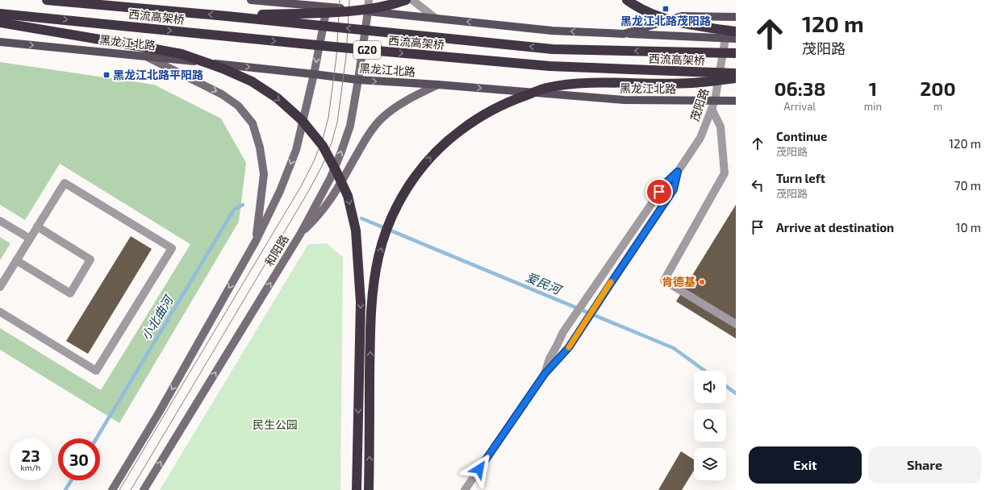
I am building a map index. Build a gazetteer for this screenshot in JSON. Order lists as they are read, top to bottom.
{
  "streets": {
    "highway": ["西流高架桥", "G20"],
    "main road": ["黑龙江北路", "和阳路"],
    "street": ["茂阳路"]
  },
  "crossings": [
    ["黑龙江北路", "茂阳路"],
    ["黑龙江北路", "和阳路"]
  ],
  "water": ["爱民河", "小北曲河"],
  "parks": ["民生公园"],
  "places": {
    "transit": ["黑龙江北路茂阳路", "黑龙江北路平阳路"],
    "other": ["肯德基"]
  },
  "page": {
    "turn": ["120 m", "茂阳路"],
    "eta": [
      "06:38",
      "Arrival",
      "1",
      "min",
      "200",
      "m"
    ],
    "list": [
      {
        "name": "Continue",
        "note": "茂阳路",
        "value": "120 m"
      },
      {
        "name": "Turn left",
        "note": "茂阳路",
        "value": "70 m"
      },
      {
        "name": "Arrive at destination",
        "value": "10 m"
      }
    ],
    "speed": "23 km/h",
    "limit": "30",
    "buttons": ["Exit", "Share"]
  }
}
